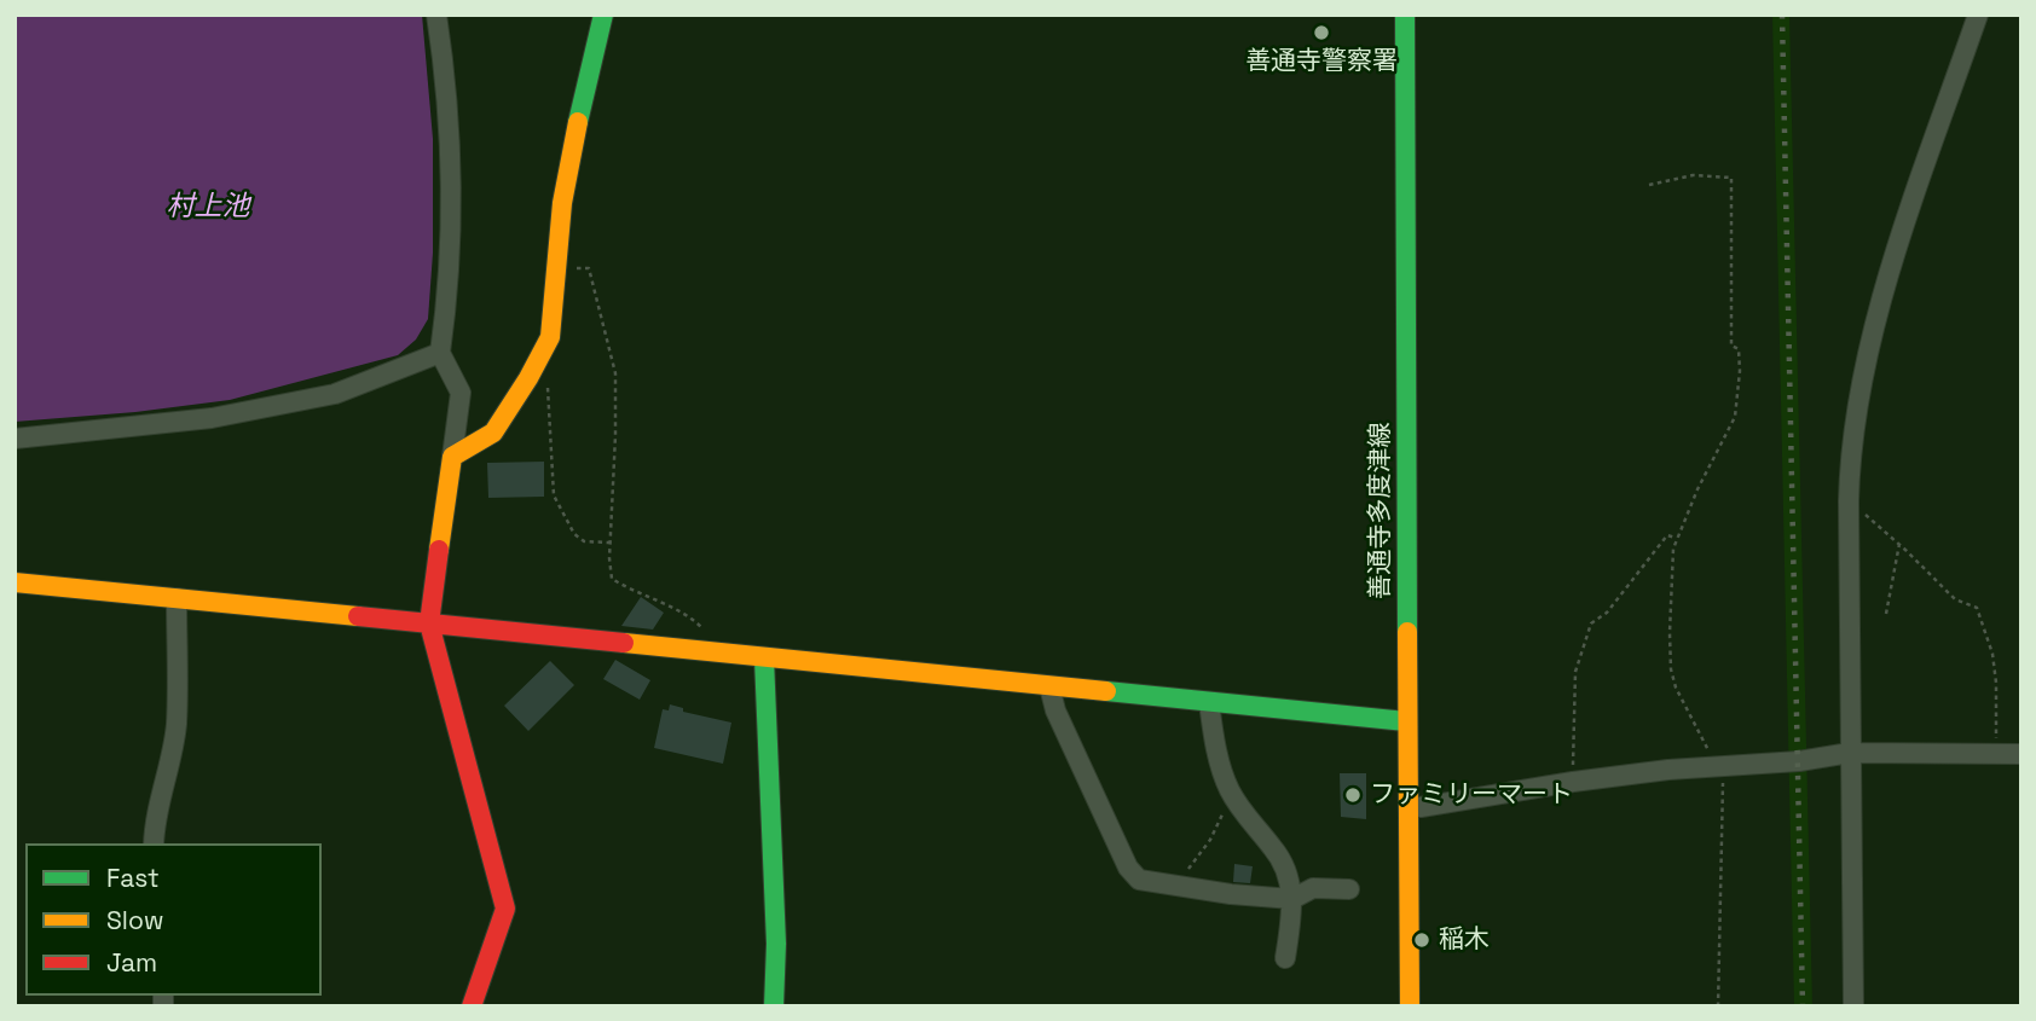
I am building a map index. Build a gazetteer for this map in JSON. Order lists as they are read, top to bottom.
{
  "streets": {
    "street": ["善通寺多度津線"]
  },
  "water": ["村上池"],
  "places": ["善通寺警察署", "ファミリーマート", "稲木"],
  "legend": ["Fast", "Slow", "Jam"]
}
